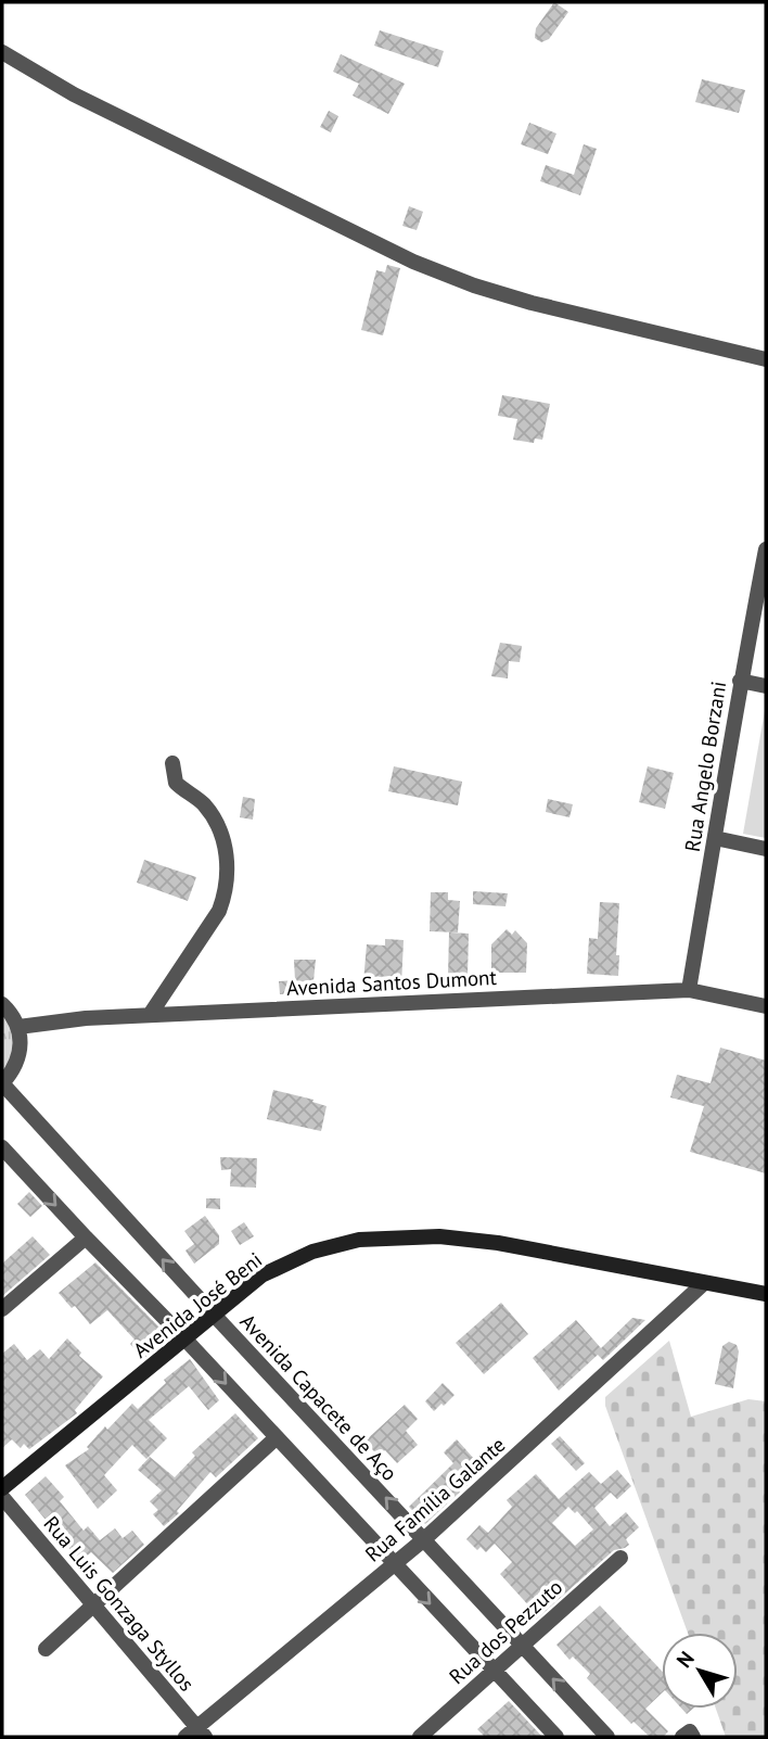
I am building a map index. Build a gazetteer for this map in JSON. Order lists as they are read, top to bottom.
{
  "streets": {
    "main road": ["Avenida José Beni"],
    "street": [
      "Rua Angelo Borzani",
      "Avenida Santos Dumont",
      "Avenida Capacete de Aço",
      "Rua Família Galante",
      "Rua Luis Gonzaga Styllos",
      "Rua dos Pezzuto"
    ]
  },
  "crossings": [
    ["Rua Angelo Borzani", "Avenida Santos Dumont"],
    ["Avenida José Beni", "Avenida Capacete de Aço"],
    ["Avenida José Beni", "Rua Família Galante"],
    ["Avenida Capacete de Aço", "Rua Família Galante"],
    ["Avenida Capacete de Aço", "Rua dos Pezzuto"],
    ["Rua Família Galante", "Rua Luis Gonzaga Styllos"]
  ],
  "north": "top left"
}
